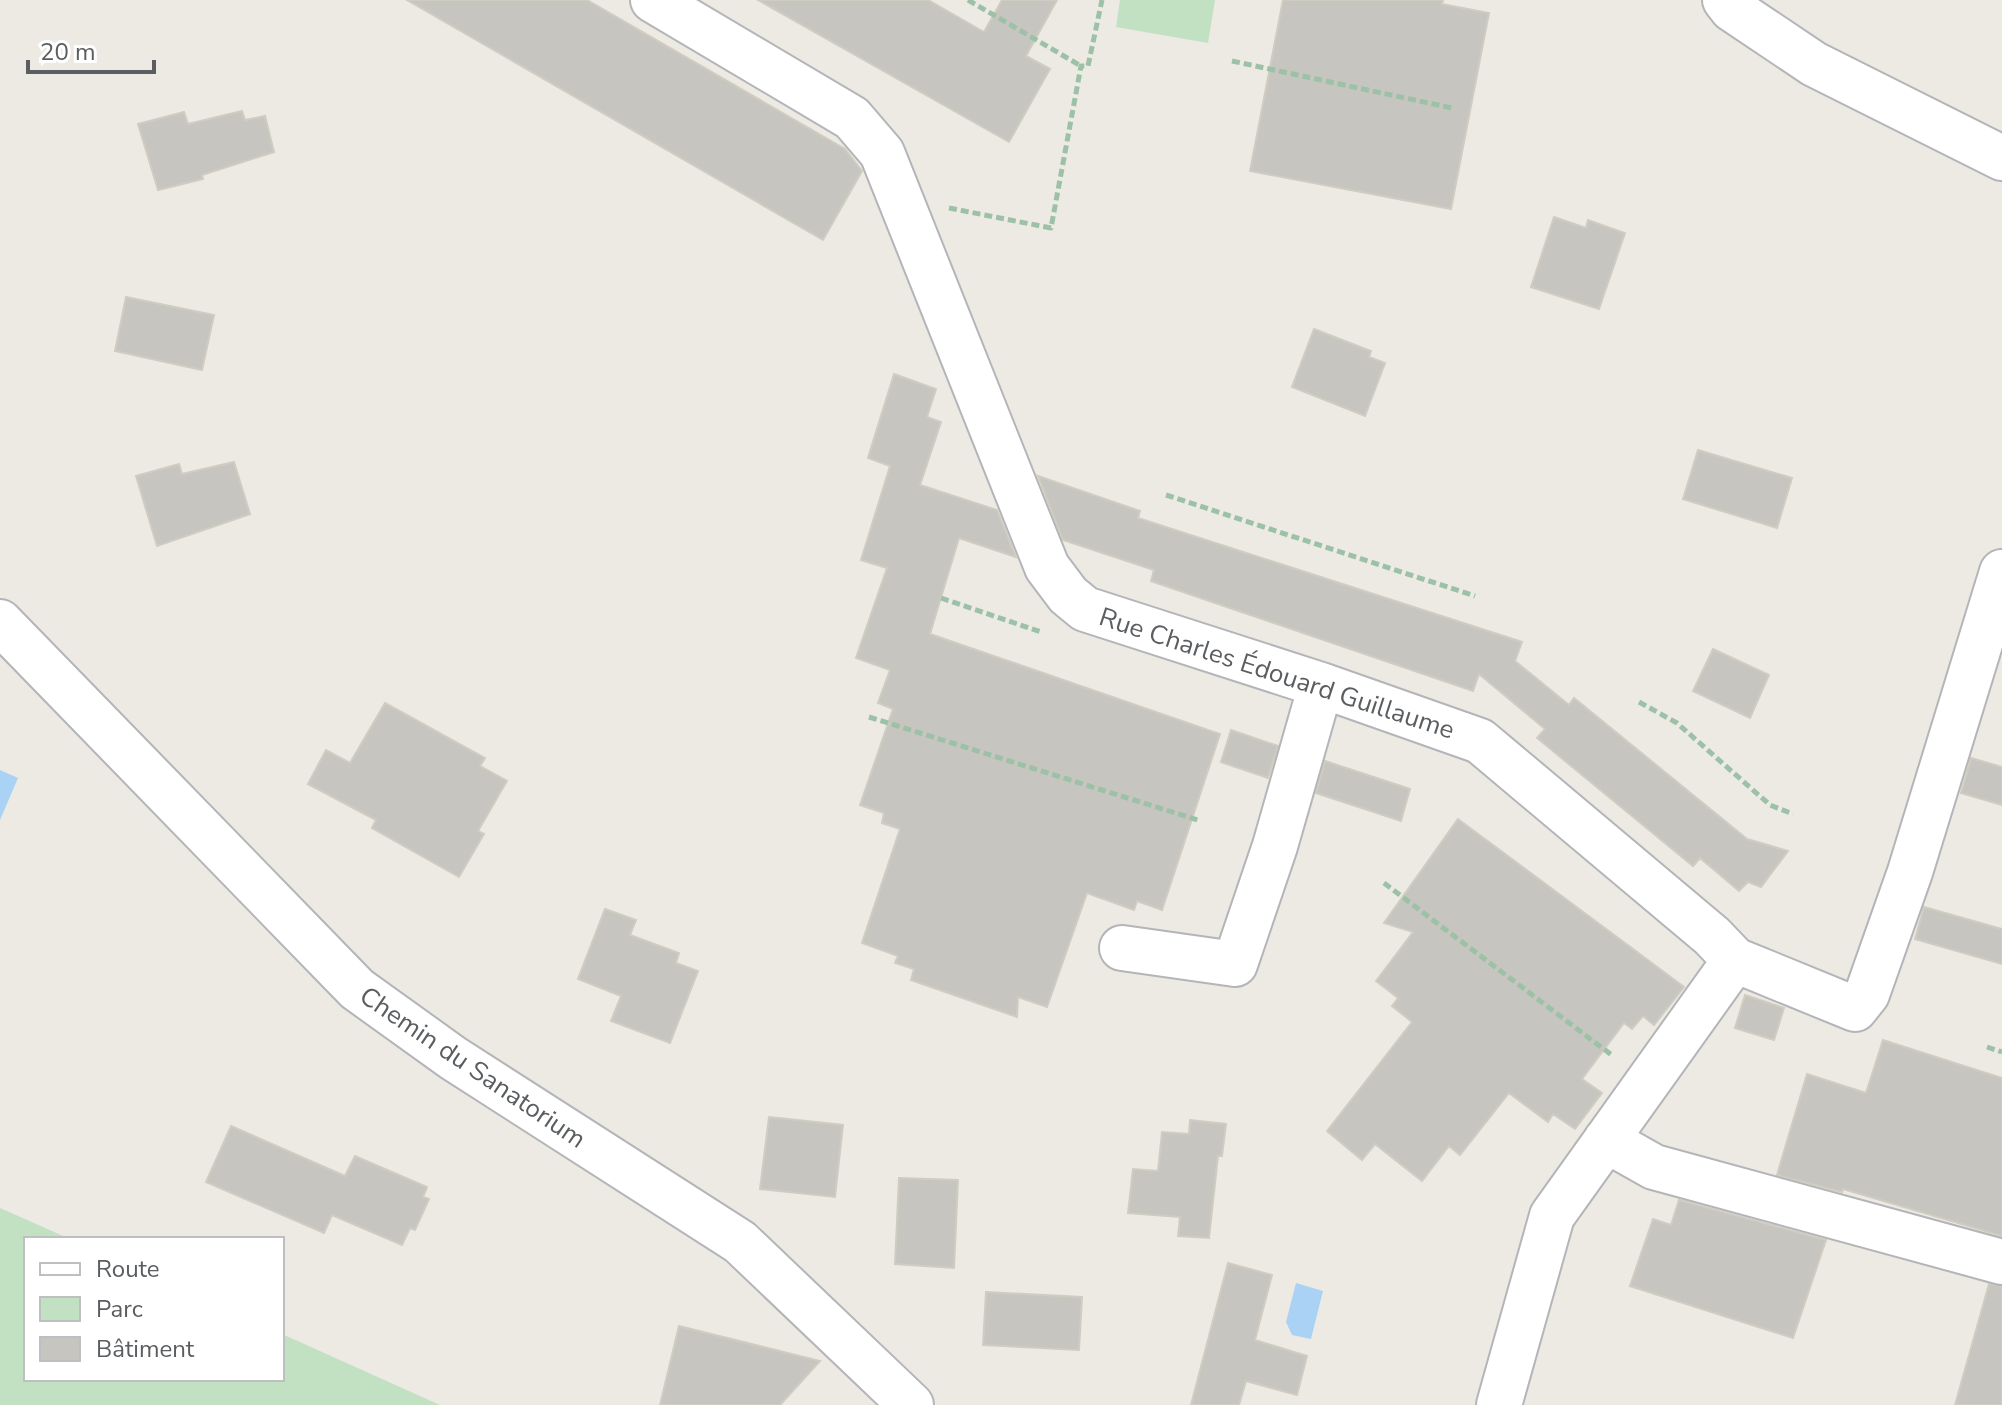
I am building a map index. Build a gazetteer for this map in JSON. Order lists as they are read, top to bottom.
{
  "streets": {
    "street": ["Rue Charles Édouard Guillaume", "Chemin du Sanatorium"]
  },
  "legend": ["Route", "Parc", "Bâtiment"],
  "scale_bar": "20 m"
}
